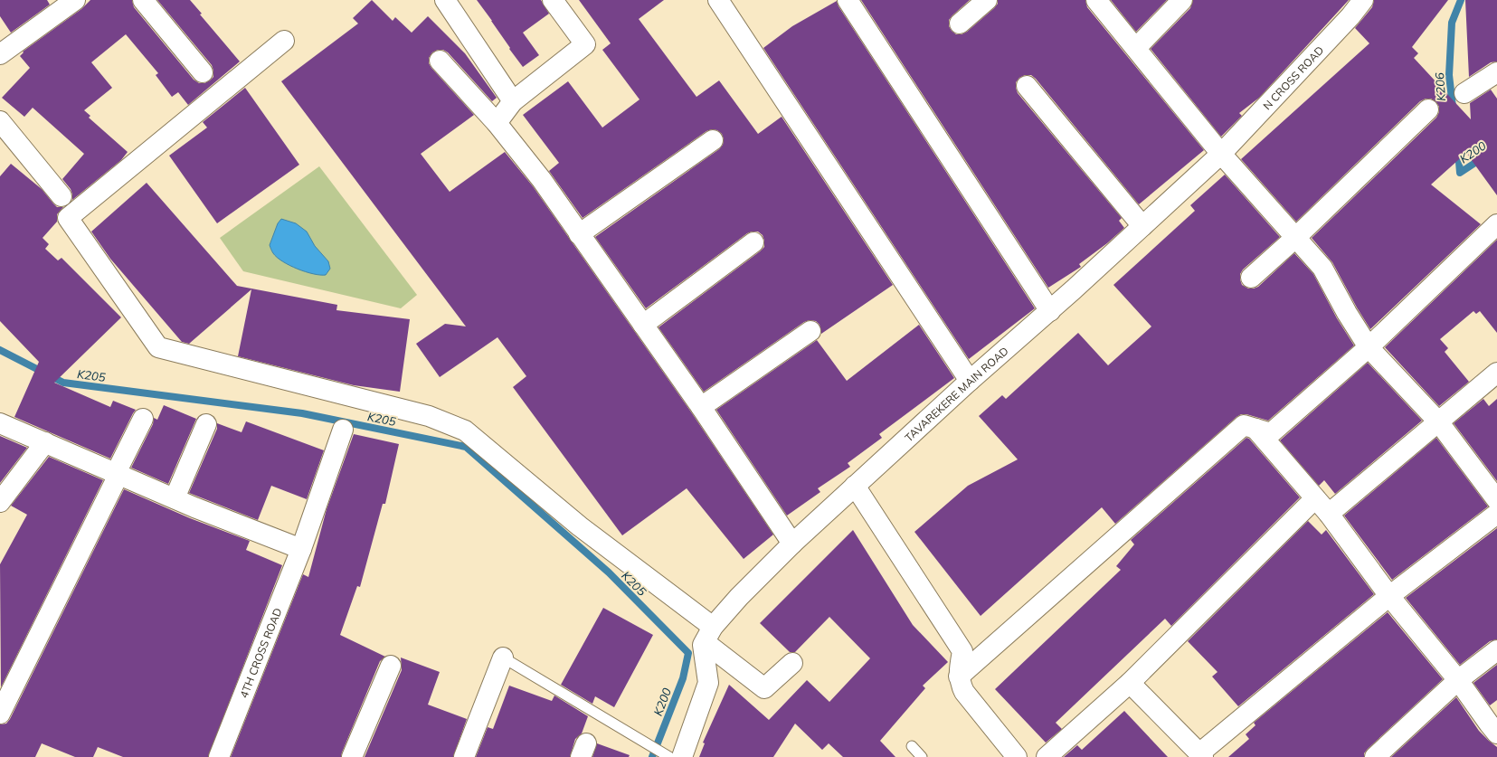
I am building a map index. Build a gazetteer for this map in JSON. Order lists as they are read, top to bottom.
{
  "streets": {
    "street": ["N CROSS ROAD", "TAVAREKERE MAIN ROAD", "4TH CROSS ROAD"]
  },
  "crossings": [
    ["N CROSS ROAD", "TAVAREKERE MAIN ROAD"]
  ],
  "water": ["K206", "K200", "K205"]
}
